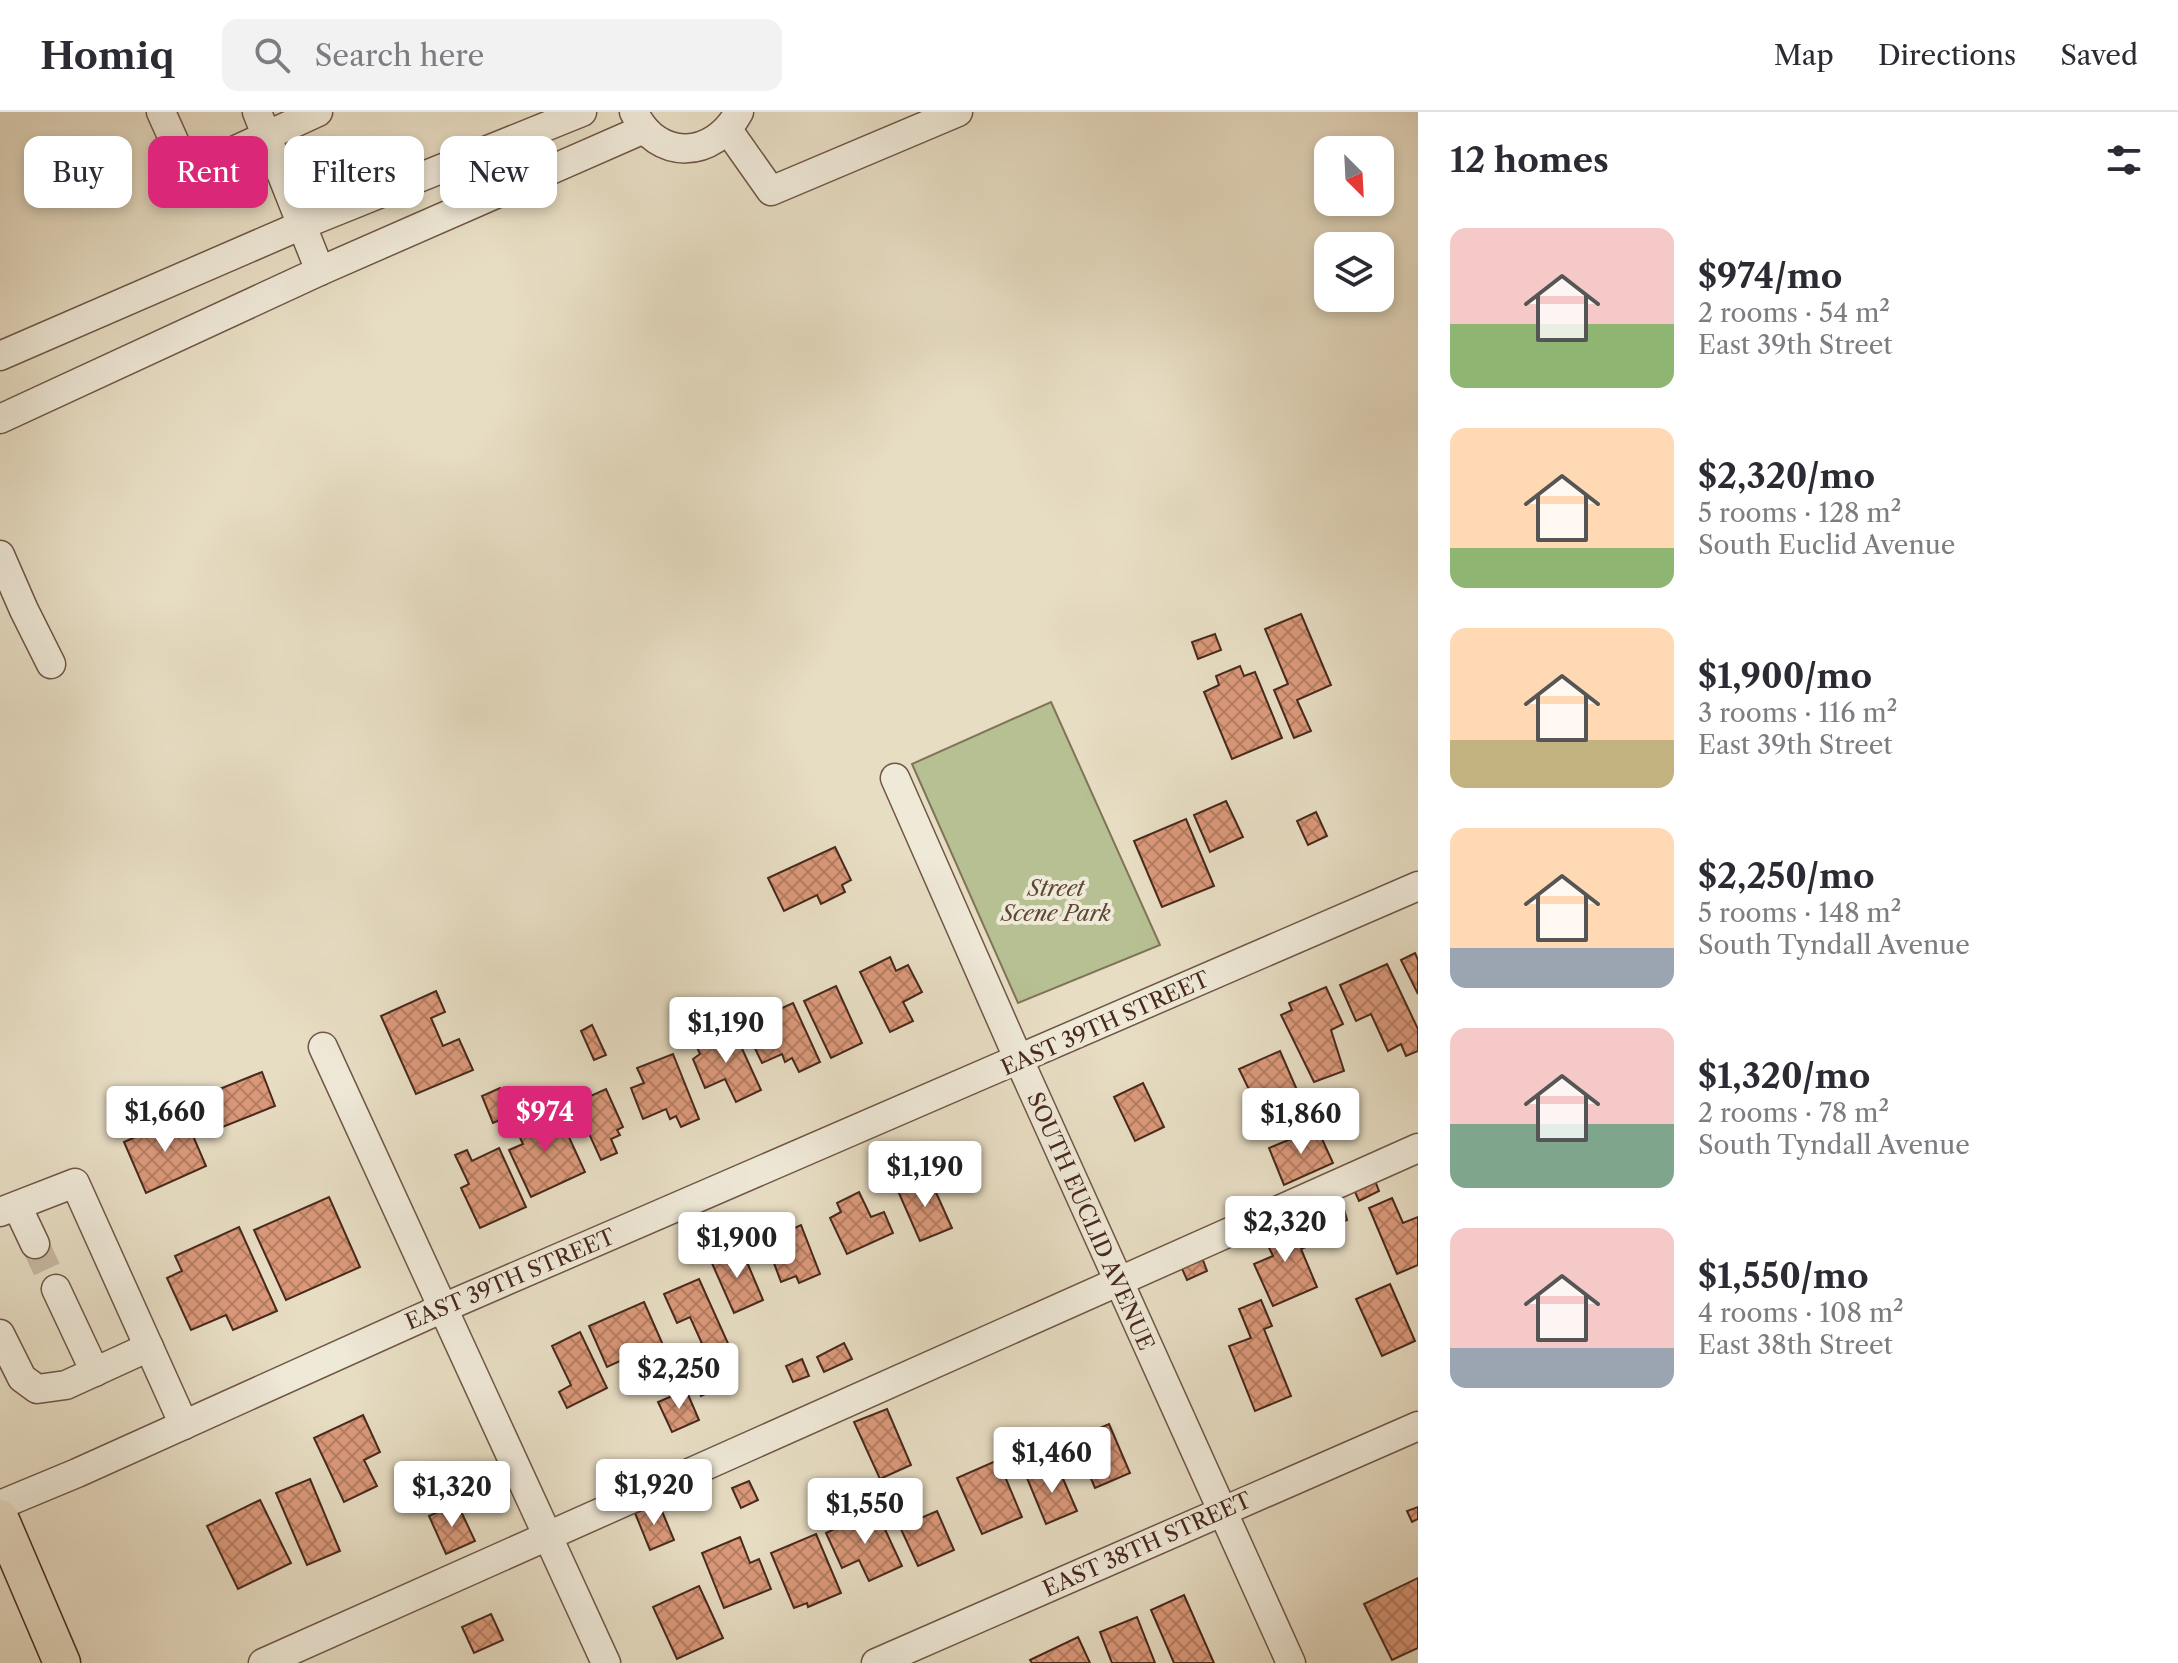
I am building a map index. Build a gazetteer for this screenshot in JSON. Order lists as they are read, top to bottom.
{
  "streets": {
    "street": ["EAST 39TH STREET", "SOUTH EUCLID AVENUE", "EAST 38TH STREET"]
  },
  "crossings": [
    ["EAST 39TH STREET", "SOUTH EUCLID AVENUE"],
    ["SOUTH EUCLID AVENUE", "EAST 38TH STREET"]
  ],
  "parks": ["Street Scene Park"],
  "north": "bottom right",
  "page": {
    "header": "Homiq",
    "search": "Search here",
    "nav": ["Map", "Directions", "Saved"],
    "heading": "12 homes",
    "chip": [
      "Buy",
      "Rent",
      "Filters",
      "New"
    ],
    "list": [
      {
        "name": "$974/mo",
        "note": "2 rooms · 54 m² · East 39th Street"
      },
      {
        "name": "$2,320/mo",
        "note": "5 rooms · 128 m² · South Euclid Avenue"
      },
      {
        "name": "$1,900/mo",
        "note": "3 rooms · 116 m² · East 39th Street"
      },
      {
        "name": "$2,250/mo",
        "note": "5 rooms · 148 m² · South Tyndall Avenue"
      },
      {
        "name": "$1,320/mo",
        "note": "2 rooms · 78 m² · South Tyndall Avenue"
      },
      {
        "name": "$1,550/mo",
        "note": "4 rooms · 108 m² · East 38th Street"
      }
    ],
    "price": [
      "$1,190",
      "$1,660",
      "$974",
      "$1,860",
      "$1,190",
      "$2,320",
      "$1,900",
      "$2,250",
      "$1,460",
      "$1,920",
      "$1,320",
      "$1,550"
    ]
  }
}
